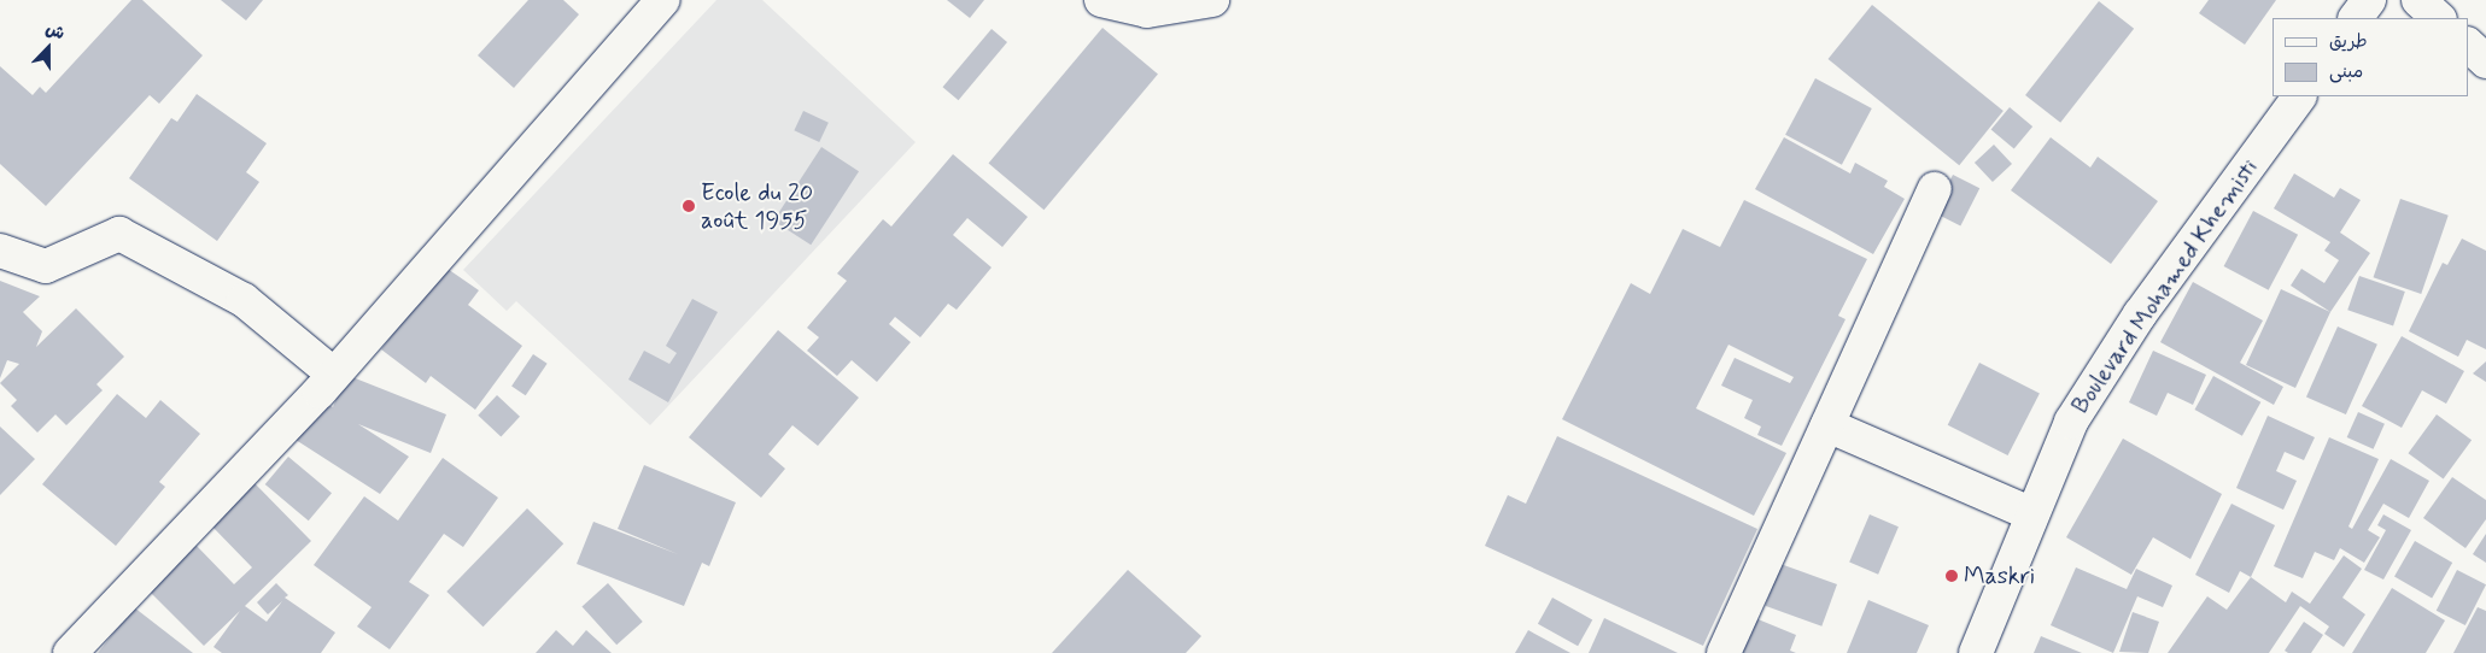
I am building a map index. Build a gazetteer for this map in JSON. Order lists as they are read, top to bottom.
{
  "streets": {
    "street": ["Boulevard Mohamed Khemisti"]
  },
  "places": ["Ecole du 20 août 1955", "Maskri"],
  "legend": ["طريق", "مبنى"],
  "north": "top"
}
